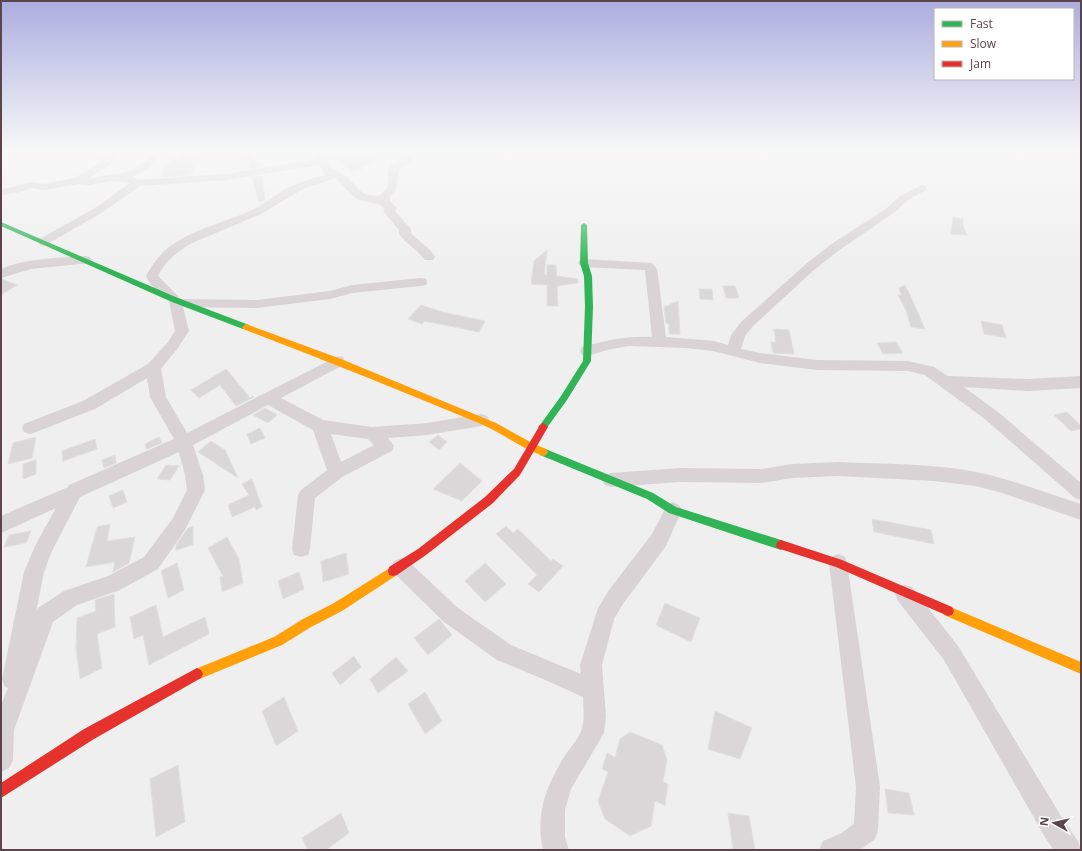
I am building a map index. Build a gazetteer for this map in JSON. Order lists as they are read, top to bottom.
{
  "legend": ["Fast", "Slow", "Jam"],
  "north": "left"
}
